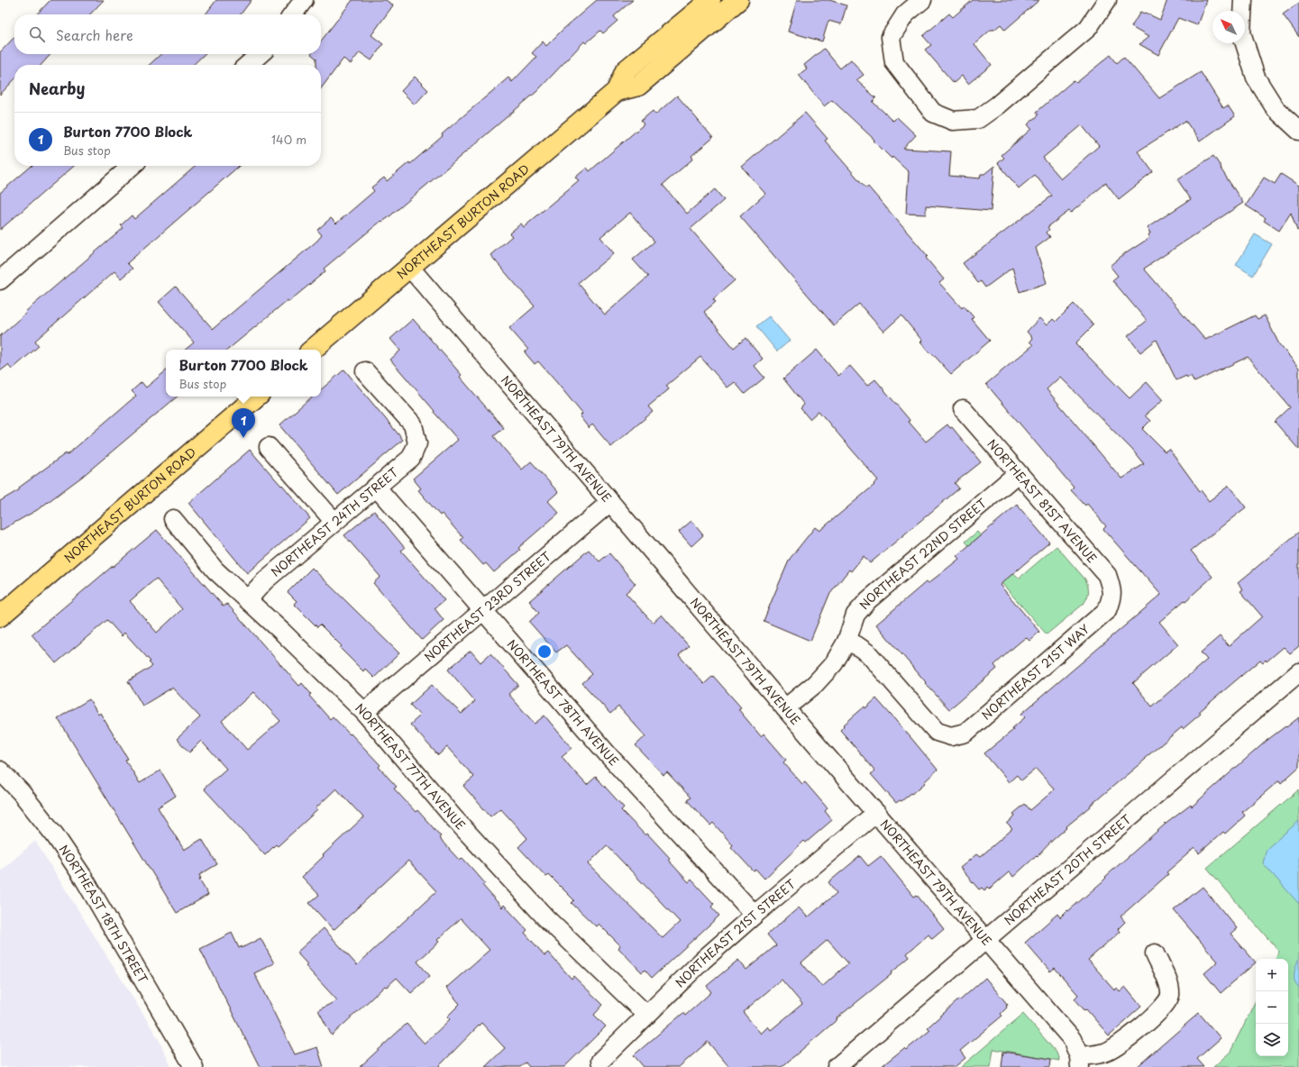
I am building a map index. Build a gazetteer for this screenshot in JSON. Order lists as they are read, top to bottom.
{
  "streets": {
    "main road": ["NORTHEAST BURTON ROAD"],
    "street": [
      "NORTHEAST 79TH AVENUE",
      "NORTHEAST 81ST AVENUE",
      "NORTHEAST 24TH STREET",
      "NORTHEAST 22ND STREET",
      "NORTHEAST 23RD STREET",
      "NORTHEAST 21ST WAY",
      "NORTHEAST 78TH AVENUE",
      "NORTHEAST 77TH AVENUE",
      "NORTHEAST 20TH STREET",
      "NORTHEAST 18TH STREET",
      "NORTHEAST 21ST STREET"
    ]
  },
  "crossings": [
    ["NORTHEAST BURTON ROAD", "NORTHEAST 79TH AVENUE"],
    ["NORTHEAST 79TH AVENUE", "NORTHEAST 22ND STREET"],
    ["NORTHEAST 79TH AVENUE", "NORTHEAST 23RD STREET"],
    ["NORTHEAST 79TH AVENUE", "NORTHEAST 20TH STREET"],
    ["NORTHEAST 79TH AVENUE", "NORTHEAST 21ST STREET"],
    ["NORTHEAST 81ST AVENUE", "NORTHEAST 22ND STREET"],
    ["NORTHEAST 81ST AVENUE", "NORTHEAST 21ST WAY"],
    ["NORTHEAST 24TH STREET", "NORTHEAST 78TH AVENUE"],
    ["NORTHEAST 24TH STREET", "NORTHEAST 77TH AVENUE"],
    ["NORTHEAST 22ND STREET", "NORTHEAST 21ST WAY"],
    ["NORTHEAST 23RD STREET", "NORTHEAST 78TH AVENUE"],
    ["NORTHEAST 23RD STREET", "NORTHEAST 77TH AVENUE"],
    ["NORTHEAST 78TH AVENUE", "NORTHEAST 21ST STREET"],
    ["NORTHEAST 77TH AVENUE", "NORTHEAST 21ST STREET"]
  ],
  "north": "top left",
  "page": {
    "search": "Search here",
    "heading": "Nearby",
    "list": [
      {
        "mark": "1",
        "name": "Burton 7700 Block",
        "note": "Bus stop",
        "value": "140 m"
      }
    ],
    "popup": ["Burton 7700 Block", "Bus stop"],
    "pins": "1",
    "map_buttons": ["+", "−"]
  }
}
